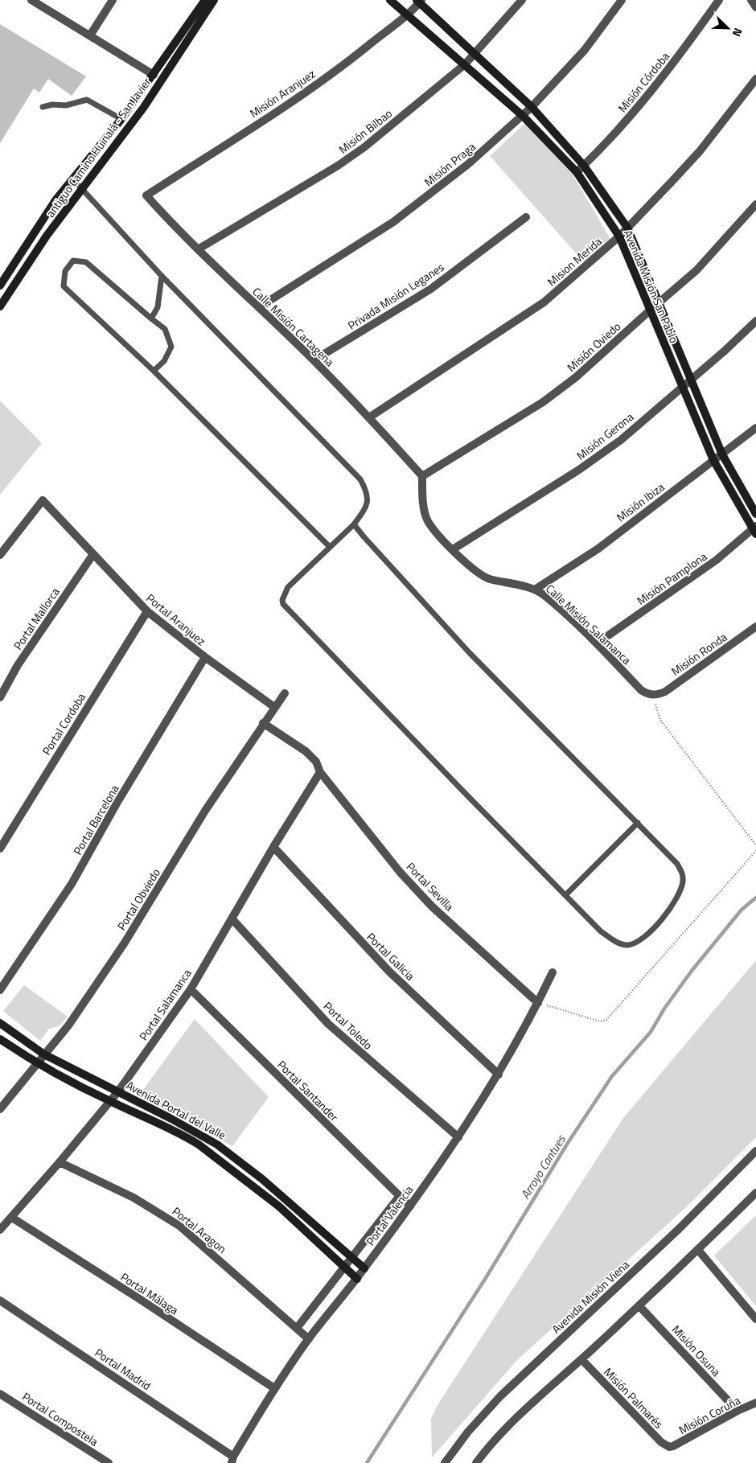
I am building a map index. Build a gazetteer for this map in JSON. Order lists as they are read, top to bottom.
{
  "streets": {
    "street": [
      "Misión Córdoba",
      "Misión Aranjuez",
      "Misión Bilbao",
      "antiguo Camino Huinalá - San Javier",
      "Misión Praga",
      "Mision Merida",
      "Avenida Misión San Pablo",
      "Privada Misión Leganes",
      "Calle Misión Cartagena",
      "Misión Oviedo",
      "Misión Gerona",
      "Misión Ibiza",
      "Misión Pamplona",
      "Portal Mallorca",
      "Portal Aranjuez",
      "Calle Misión Salamanca",
      "Misión Ronda",
      "Portal Cordoba",
      "Portal Barcelona",
      "Portal Sevilla",
      "Portal Obviedo",
      "Portal Galicia",
      "Portal Salamanca",
      "Portal Toledo",
      "Portal Santander",
      "Avenida Portal del Valle",
      "Portal Valencia",
      "Portal Aragon",
      "Portal Málaga",
      "Avenida Misión Viena",
      "Misión Osuna",
      "Portal Madrid",
      "Misión Palmarés",
      "Misión Coruña",
      "Portal Compostela"
    ]
  },
  "crossings": [
    ["Misión Córdoba", "Avenida Misión San Pablo"],
    ["Misión Aranjuez", "Avenida Misión San Pablo"],
    ["Misión Aranjuez", "Calle Misión Cartagena"],
    ["Misión Bilbao", "Avenida Misión San Pablo"],
    ["Misión Bilbao", "Calle Misión Cartagena"],
    ["Misión Praga", "Avenida Misión San Pablo"],
    ["Misión Praga", "Calle Misión Cartagena"],
    ["Mision Merida", "Avenida Misión San Pablo"],
    ["Mision Merida", "Calle Misión Cartagena"],
    ["Avenida Misión San Pablo", "Misión Oviedo"],
    ["Avenida Misión San Pablo", "Misión Gerona"],
    ["Avenida Misión San Pablo", "Misión Ibiza"],
    ["Avenida Misión San Pablo", "Misión Pamplona"],
    ["Privada Misión Leganes", "Calle Misión Cartagena"],
    ["Calle Misión Cartagena", "Misión Oviedo"],
    ["Calle Misión Cartagena", "Calle Misión Salamanca"],
    ["Misión Oviedo", "Calle Misión Salamanca"],
    ["Misión Gerona", "Calle Misión Salamanca"],
    ["Misión Ibiza", "Calle Misión Salamanca"],
    ["Misión Pamplona", "Calle Misión Salamanca"],
    ["Portal Mallorca", "Portal Aranjuez"],
    ["Portal Aranjuez", "Portal Cordoba"],
    ["Portal Aranjuez", "Portal Barcelona"],
    ["Portal Aranjuez", "Portal Obviedo"],
    ["Calle Misión Salamanca", "Misión Ronda"],
    ["Portal Sevilla", "Portal Obviedo"],
    ["Portal Sevilla", "Portal Salamanca"],
    ["Portal Sevilla", "Portal Valencia"],
    ["Portal Obviedo", "Avenida Portal del Valle"],
    ["Portal Galicia", "Portal Salamanca"],
    ["Portal Galicia", "Portal Valencia"],
    ["Portal Salamanca", "Portal Toledo"],
    ["Portal Salamanca", "Portal Santander"],
    ["Portal Salamanca", "Avenida Portal del Valle"],
    ["Portal Salamanca", "Portal Aragon"],
    ["Portal Salamanca", "Portal Málaga"],
    ["Portal Toledo", "Portal Valencia"],
    ["Portal Santander", "Portal Valencia"],
    ["Avenida Portal del Valle", "Portal Valencia"],
    ["Portal Valencia", "Portal Aragon"],
    ["Portal Valencia", "Portal Málaga"],
    ["Portal Valencia", "Portal Madrid"],
    ["Misión Osuna", "Misión Coruña"],
    ["Misión Palmarés", "Misión Coruña"]
  ],
  "water": ["Arroyo Cantues"],
  "north": "bottom right"
}
